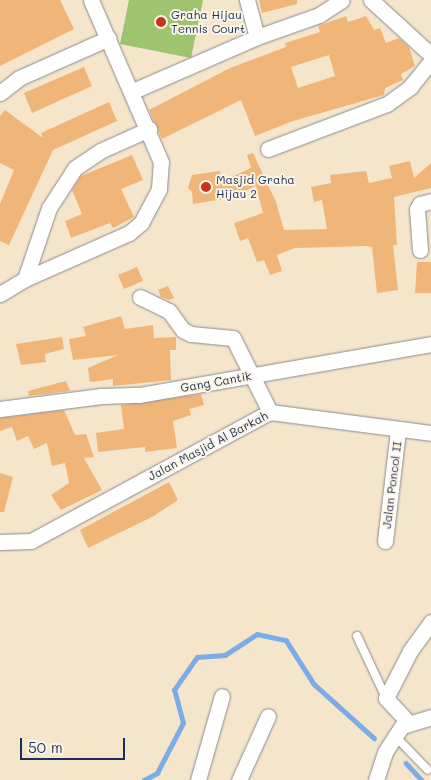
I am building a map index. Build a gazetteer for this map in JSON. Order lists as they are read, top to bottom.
{
  "streets": {
    "street": ["Gang Cantik", "Jalan Masjid Al Barkah", "Jalan Poncol II"]
  },
  "crossings": [
    ["Jalan Masjid Al Barkah", "Jalan Poncol II"]
  ],
  "places": ["Graha Hijau Tennis Court", "Masjid Graha Hijau 2"],
  "scale_bar": "50 m"
}
